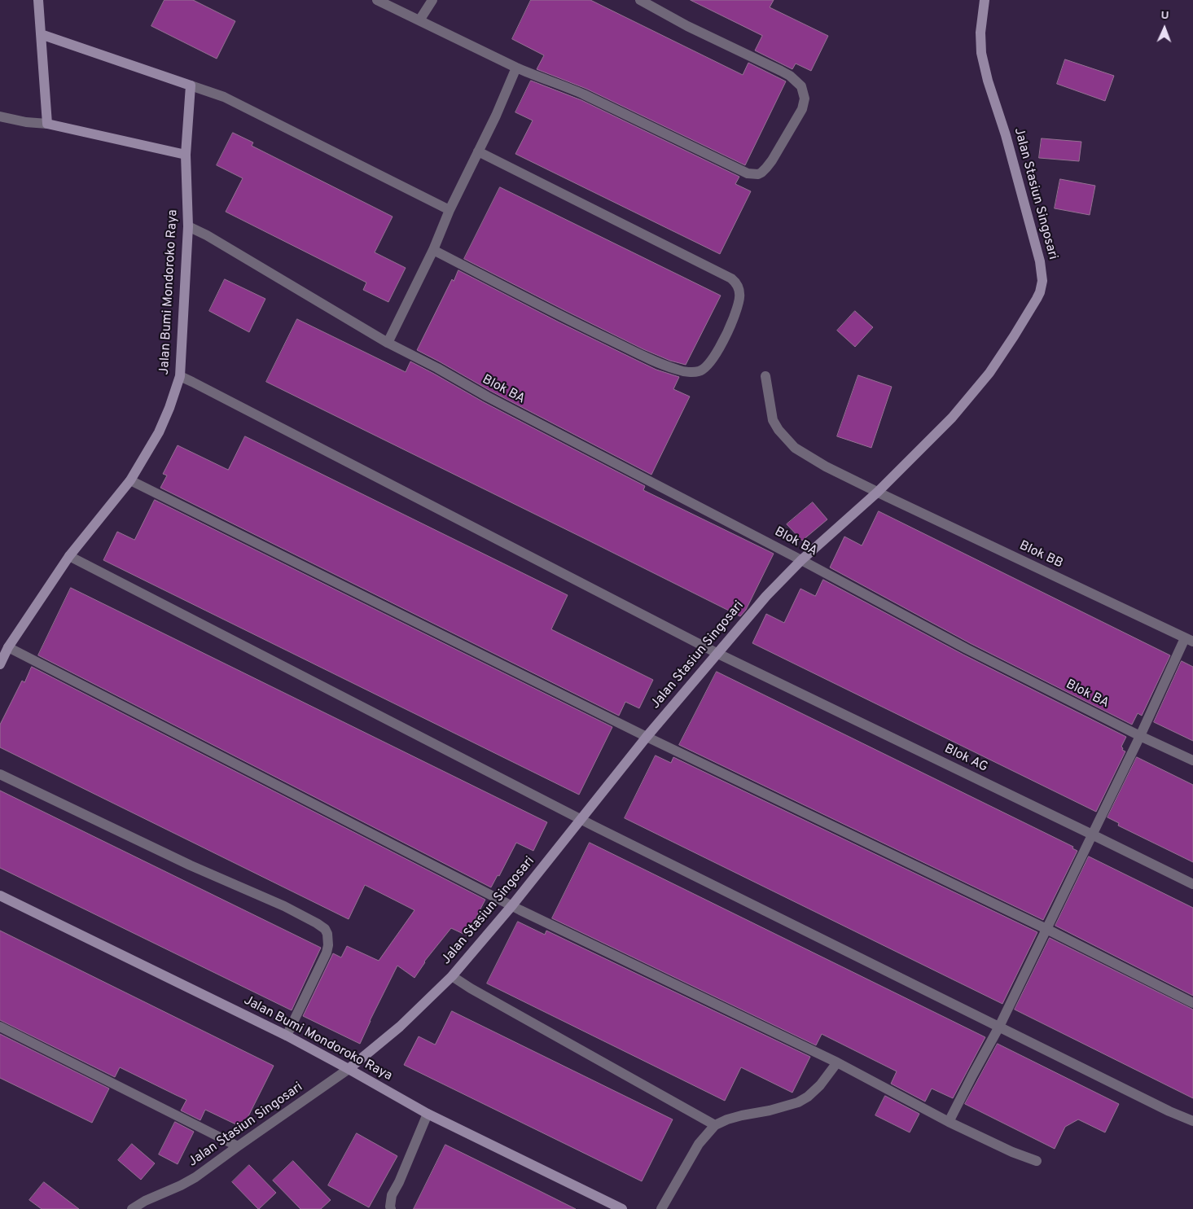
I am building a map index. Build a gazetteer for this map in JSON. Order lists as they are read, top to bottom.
{
  "streets": {
    "street": [
      "Jalan Stasiun Singosari",
      "Jalan Bumi Mondoroko Raya",
      "Blok BA",
      "Blok BB",
      "Blok AG"
    ]
  },
  "crossings": [
    ["Jalan Stasiun Singosari", "Jalan Bumi Mondoroko Raya"],
    ["Jalan Stasiun Singosari", "Blok BA"],
    ["Jalan Stasiun Singosari", "Blok BB"],
    ["Jalan Stasiun Singosari", "Blok AG"],
    ["Jalan Bumi Mondoroko Raya", "Blok BA"],
    ["Jalan Bumi Mondoroko Raya", "Blok AG"]
  ],
  "north": "top"
}
